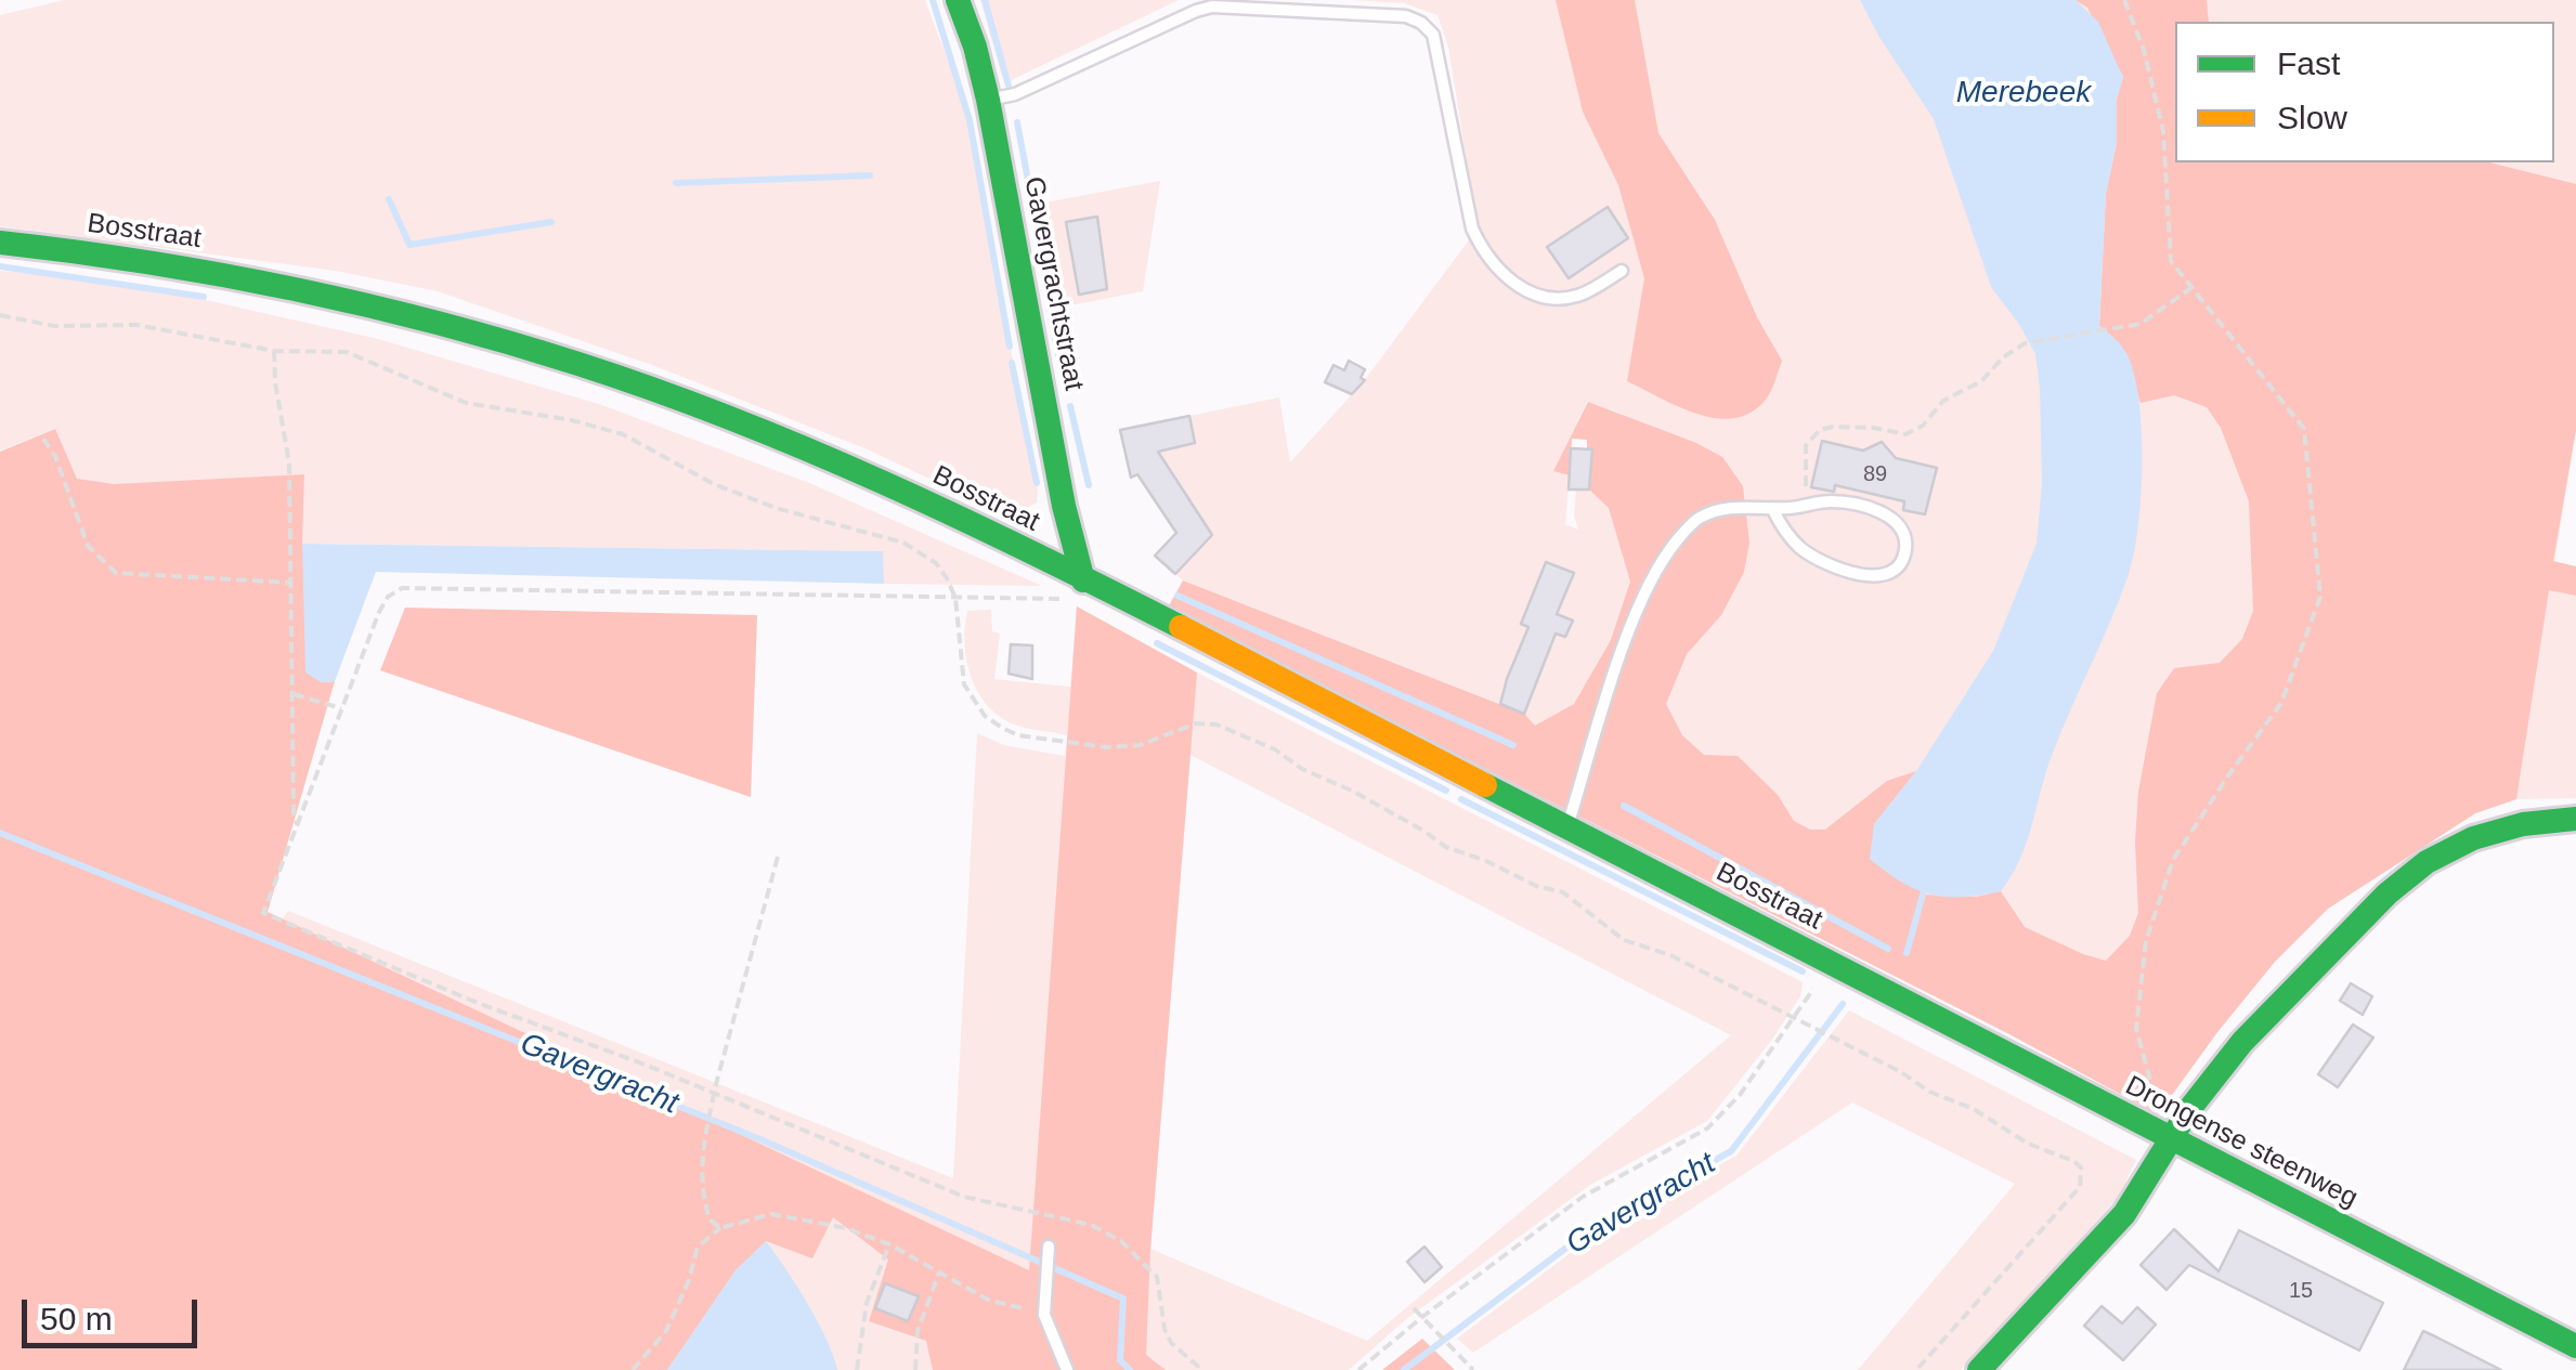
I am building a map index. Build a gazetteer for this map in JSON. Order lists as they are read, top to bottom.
{
  "streets": {
    "street": ["Bosstraat", "Gavergrachtstraat", "Drongense steenweg"]
  },
  "crossings": [
    ["Bosstraat", "Gavergrachtstraat"],
    ["Bosstraat", "Drongense steenweg"]
  ],
  "water": ["Merebeek", "Gavergracht"],
  "house_numbers": ["89", "15"],
  "legend": ["Fast", "Slow"],
  "scale_bar": "50 m"
}
